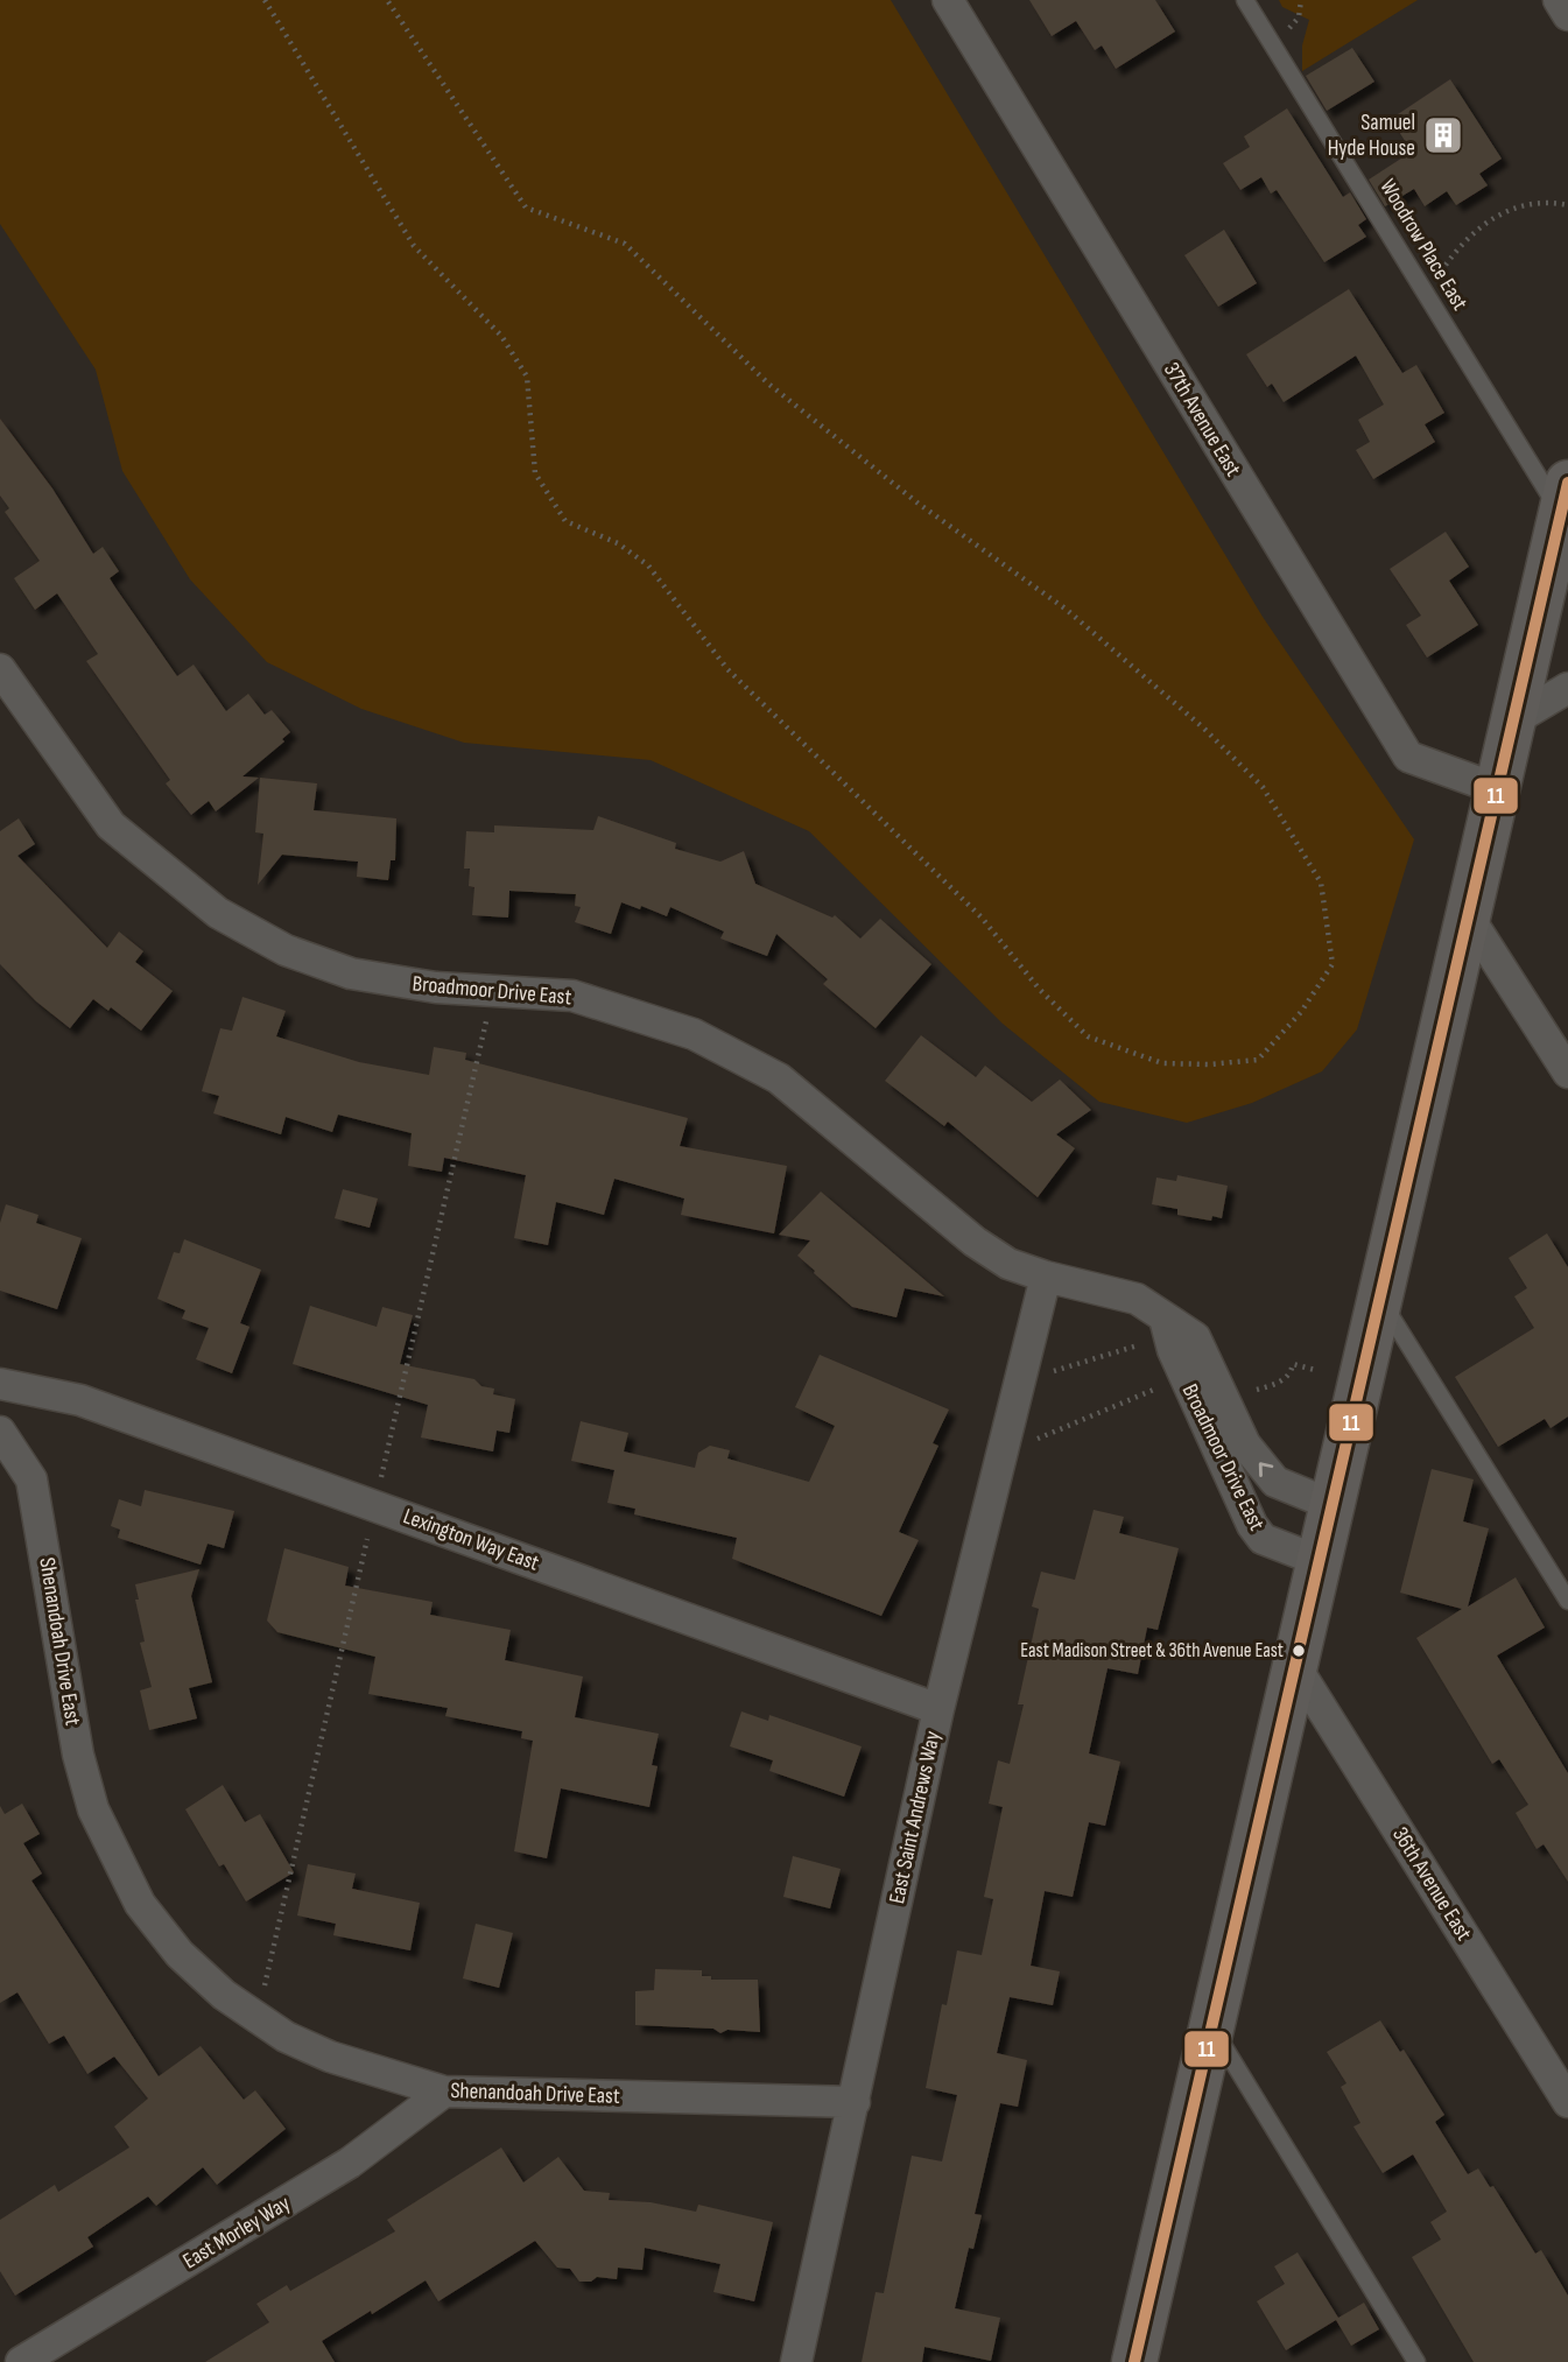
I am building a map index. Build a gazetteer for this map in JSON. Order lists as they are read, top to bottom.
{
  "streets": {
    "street": [
      "37th Avenue East",
      "Broadmoor Drive East",
      "Lexington Way East",
      "Shenandoah Drive East",
      "East Saint Andrews Way",
      "36th Avenue East",
      "East Morley Way"
    ],
    "lane": ["Woodrow Place East"]
  },
  "crossings": [
    ["Broadmoor Drive East", "East Saint Andrews Way"],
    ["Lexington Way East", "East Saint Andrews Way"],
    ["Shenandoah Drive East", "East Saint Andrews Way"],
    ["Shenandoah Drive East", "East Morley Way"]
  ],
  "places": {
    "building": ["Samuel Hyde House"],
    "other": ["East Madison Street & 36th Avenue East"]
  },
  "lines": ["transit line 11"]
}
